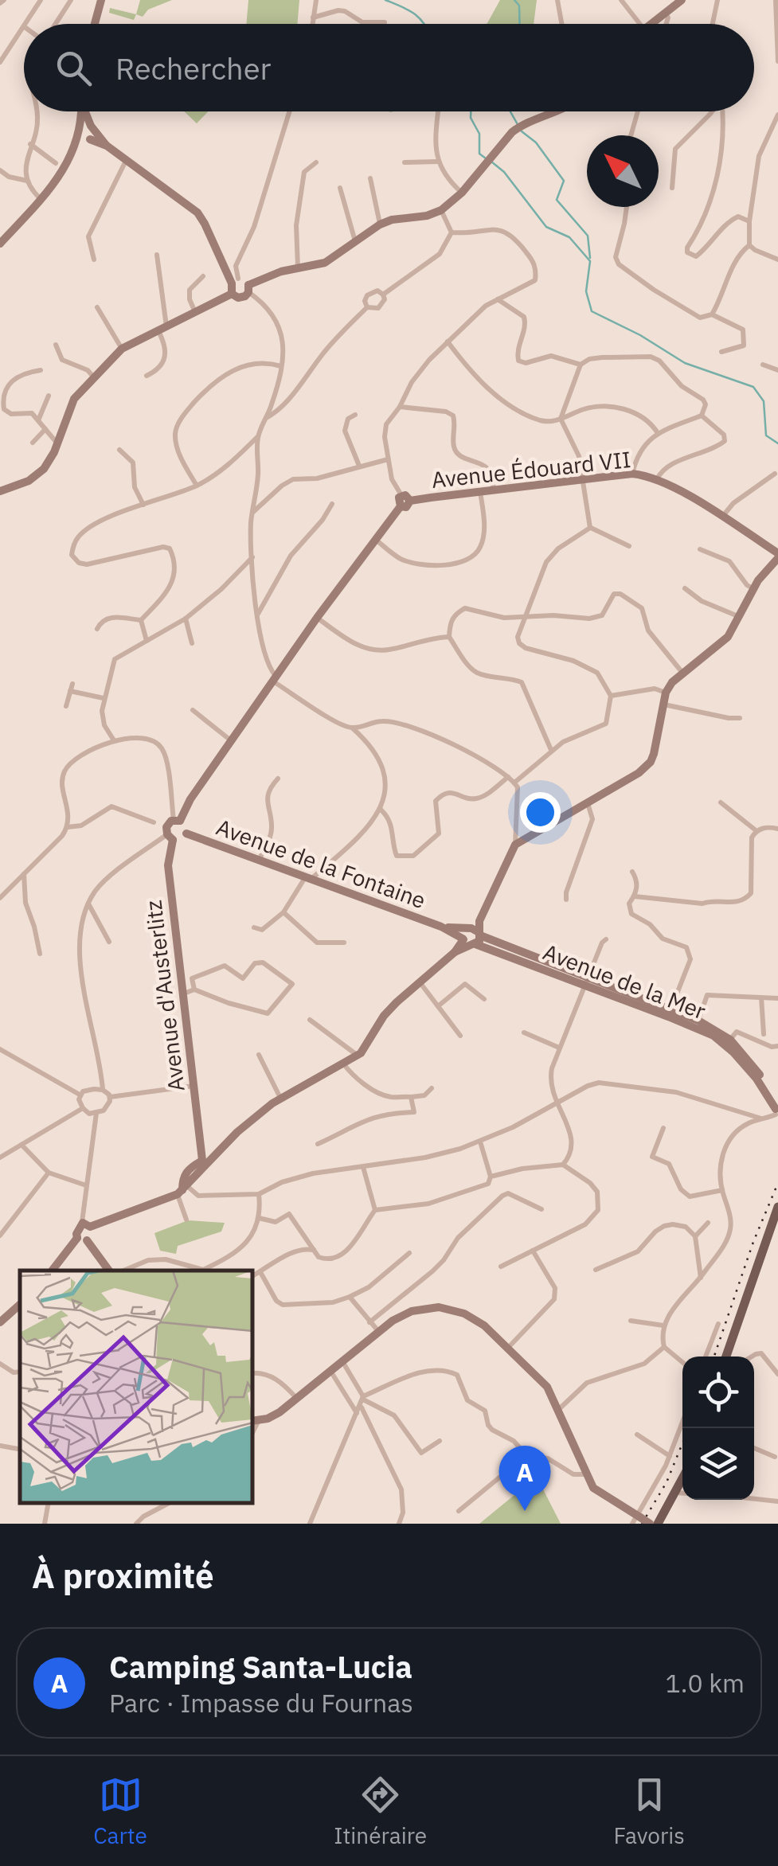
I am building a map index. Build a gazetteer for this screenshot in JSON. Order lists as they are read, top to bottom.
{
  "streets": {
    "street": [
      "Avenue Édouard VII",
      "Avenue de la Fontaine",
      "Avenue de la Mer",
      "Avenue d'Austerlitz"
    ]
  },
  "crossings": [
    ["Avenue Édouard VII", "Avenue de la Fontaine"],
    ["Avenue Édouard VII", "Avenue d'Austerlitz"],
    ["Avenue de la Fontaine", "Avenue de la Mer"],
    ["Avenue de la Fontaine", "Avenue d'Austerlitz"]
  ],
  "north": "top left",
  "page": {
    "search": "Rechercher",
    "pins": "A",
    "heading": "À proximité",
    "list": [
      {
        "mark": "A",
        "name": "Camping Santa-Lucia",
        "note": "Parc · Impasse du Fournas",
        "value": "1.0 km"
      }
    ],
    "nav": ["Carte", "Itinéraire", "Favoris"]
  }
}
